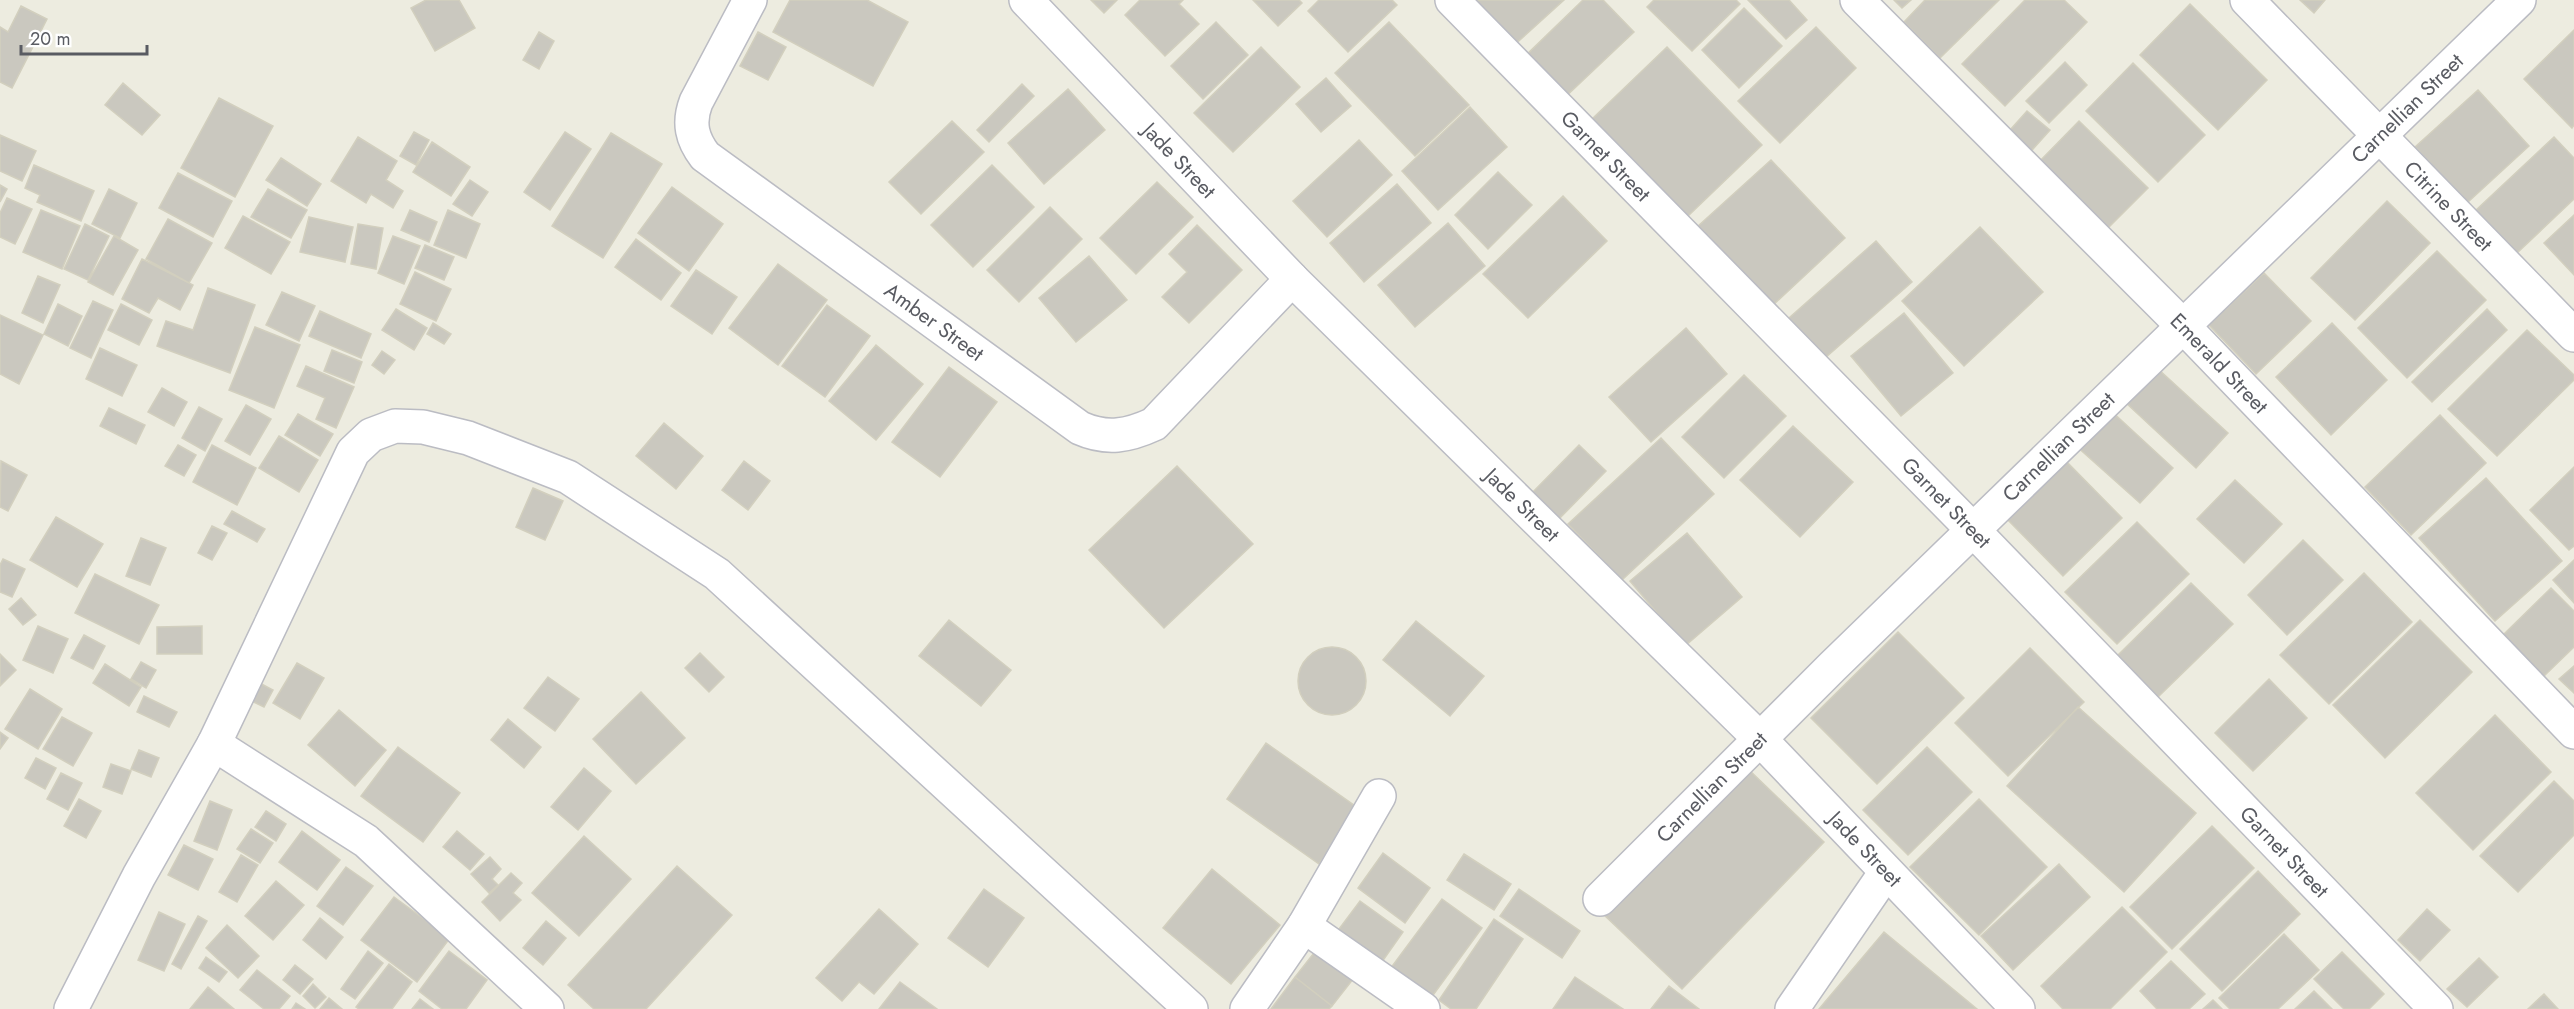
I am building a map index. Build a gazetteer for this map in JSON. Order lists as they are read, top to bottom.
{
  "streets": {
    "street": [
      "Carnellian Street",
      "Garnet Street",
      "Jade Street",
      "Citrine Street",
      "Amber Street",
      "Emerald Street"
    ]
  },
  "crossings": [
    ["Carnellian Street", "Garnet Street"],
    ["Carnellian Street", "Jade Street"],
    ["Carnellian Street", "Citrine Street"],
    ["Carnellian Street", "Emerald Street"],
    ["Jade Street", "Amber Street"]
  ],
  "scale_bar": "20 m"
}
